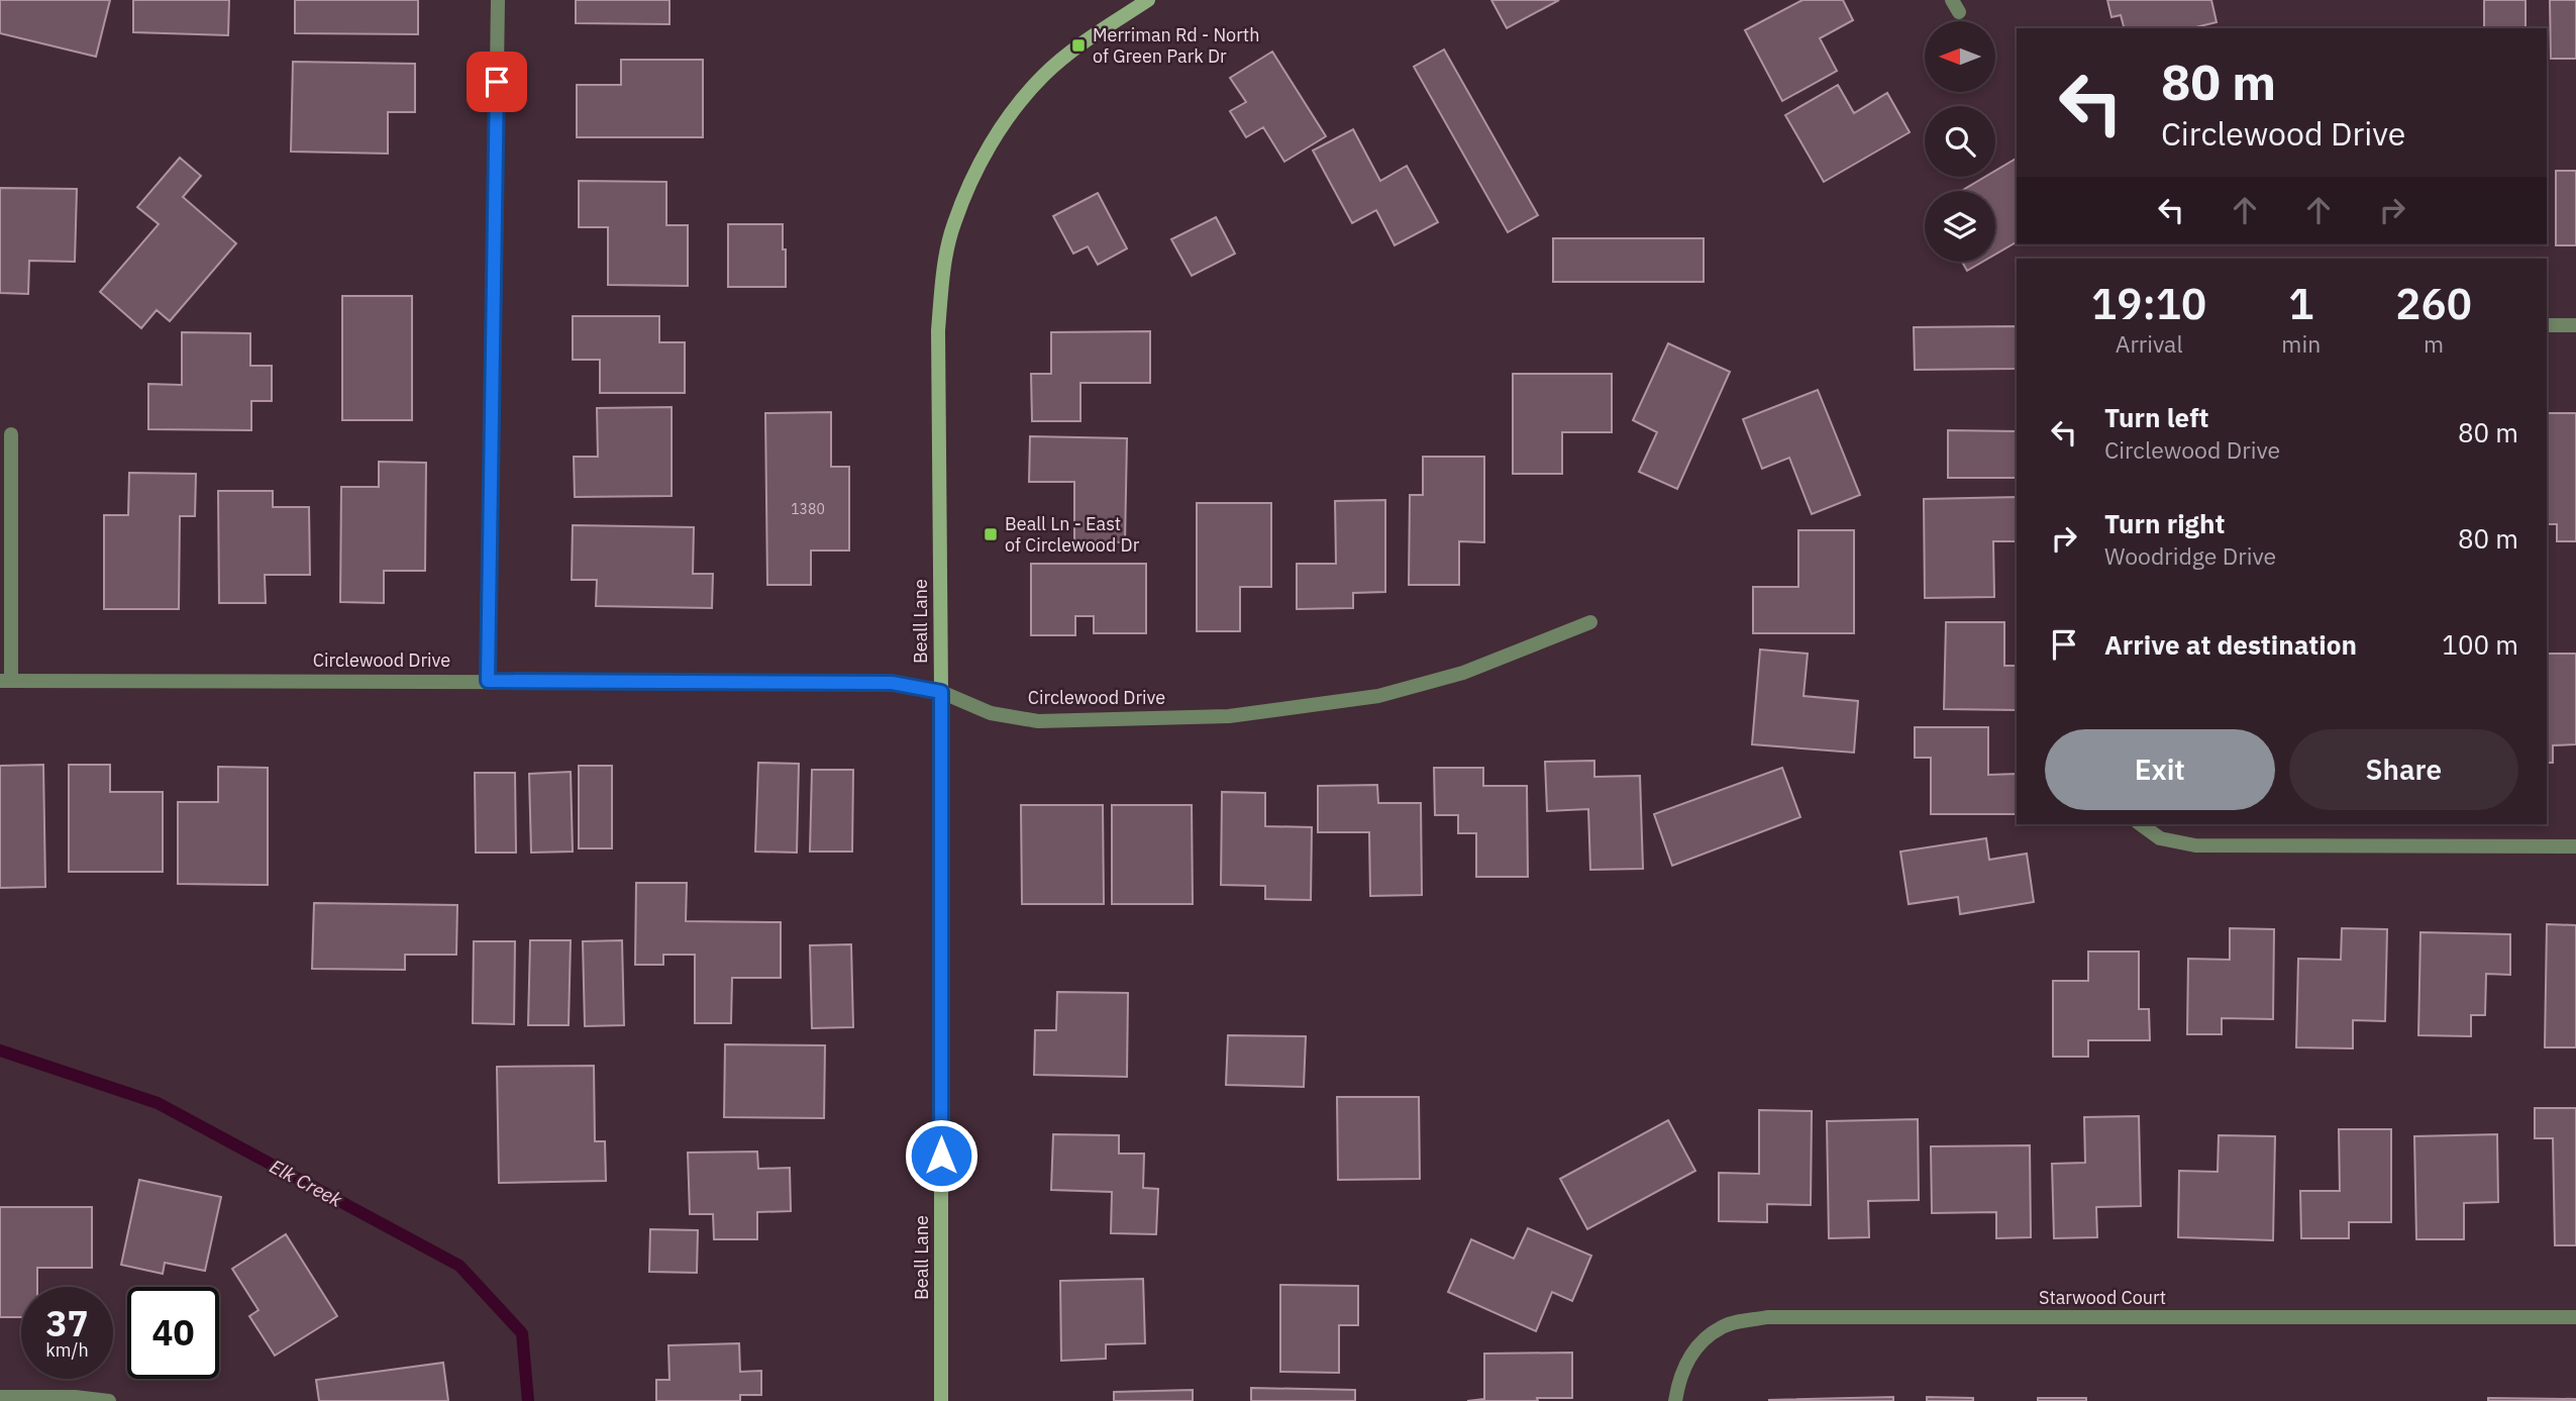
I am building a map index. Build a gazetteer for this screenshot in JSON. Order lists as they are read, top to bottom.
{
  "streets": {
    "street": ["Beall Lane", "Circlewood Drive", "Starwood Court"]
  },
  "crossings": [
    ["Beall Lane", "Circlewood Drive"]
  ],
  "water": ["Elk Creek"],
  "places": {
    "transit": ["Merriman Rd - North of Green Park Dr", "Beall Ln - East of Circlewood Dr"]
  },
  "house_numbers": ["1380"],
  "north": "left",
  "page": {
    "turn": ["80 m", "Circlewood Drive"],
    "eta": [
      "19:10",
      "Arrival",
      "1",
      "min",
      "260",
      "m"
    ],
    "list": [
      {
        "name": "Turn left",
        "note": "Circlewood Drive",
        "value": "80 m"
      },
      {
        "name": "Turn right",
        "note": "Woodridge Drive",
        "value": "80 m"
      },
      {
        "name": "Arrive at destination",
        "value": "100 m"
      }
    ],
    "buttons": ["Exit", "Share"],
    "speed": "37 km/h",
    "limit": "40"
  }
}
